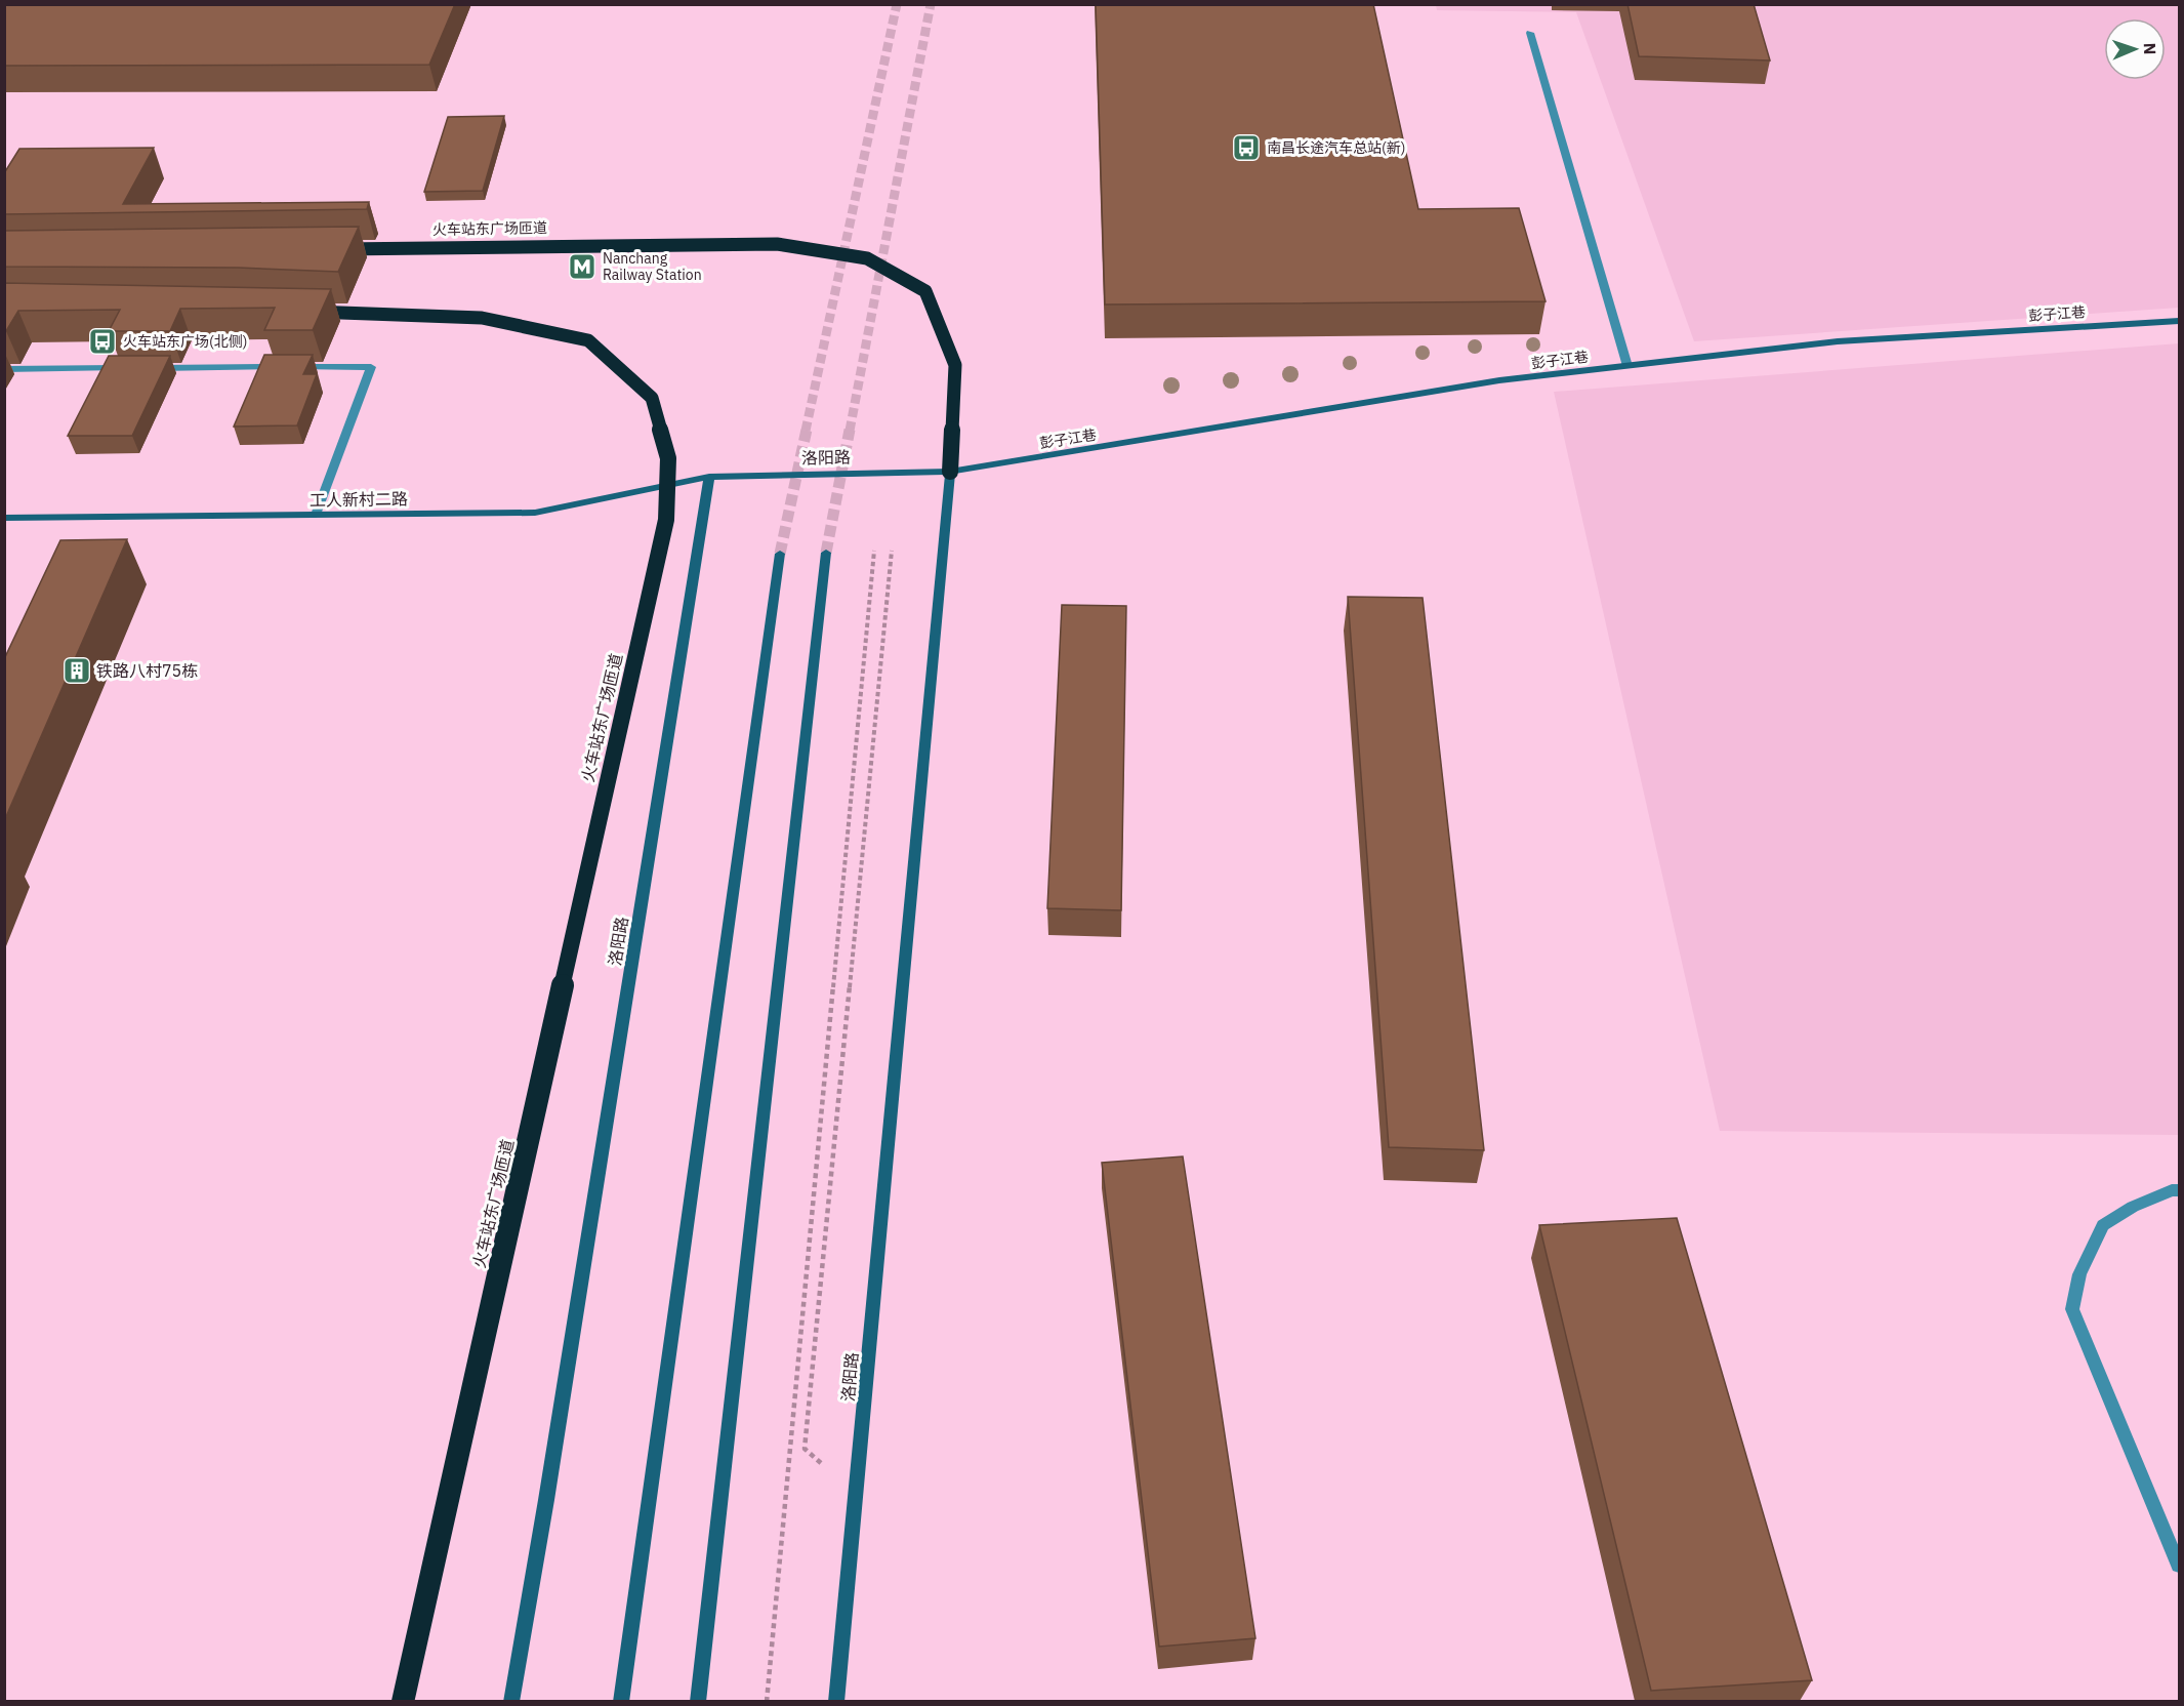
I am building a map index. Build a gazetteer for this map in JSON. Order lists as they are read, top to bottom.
{
  "streets": {
    "highway": ["火车站东广场匝道"],
    "street": ["彭子江巷", "洛阳路", "工人新村二路"]
  },
  "crossings": [
    ["火车站东广场匝道", "彭子江巷"],
    ["火车站东广场匝道", "洛阳路"],
    ["彭子江巷", "洛阳路"],
    ["洛阳路", "工人新村二路"]
  ],
  "places": {
    "bus stop": ["南昌长途汽车总站(新)", "火车站东广场(北侧)"],
    "metro station": ["Nanchang Railway Station"],
    "building": ["铁路八村75栋"]
  },
  "north": "right"
}
